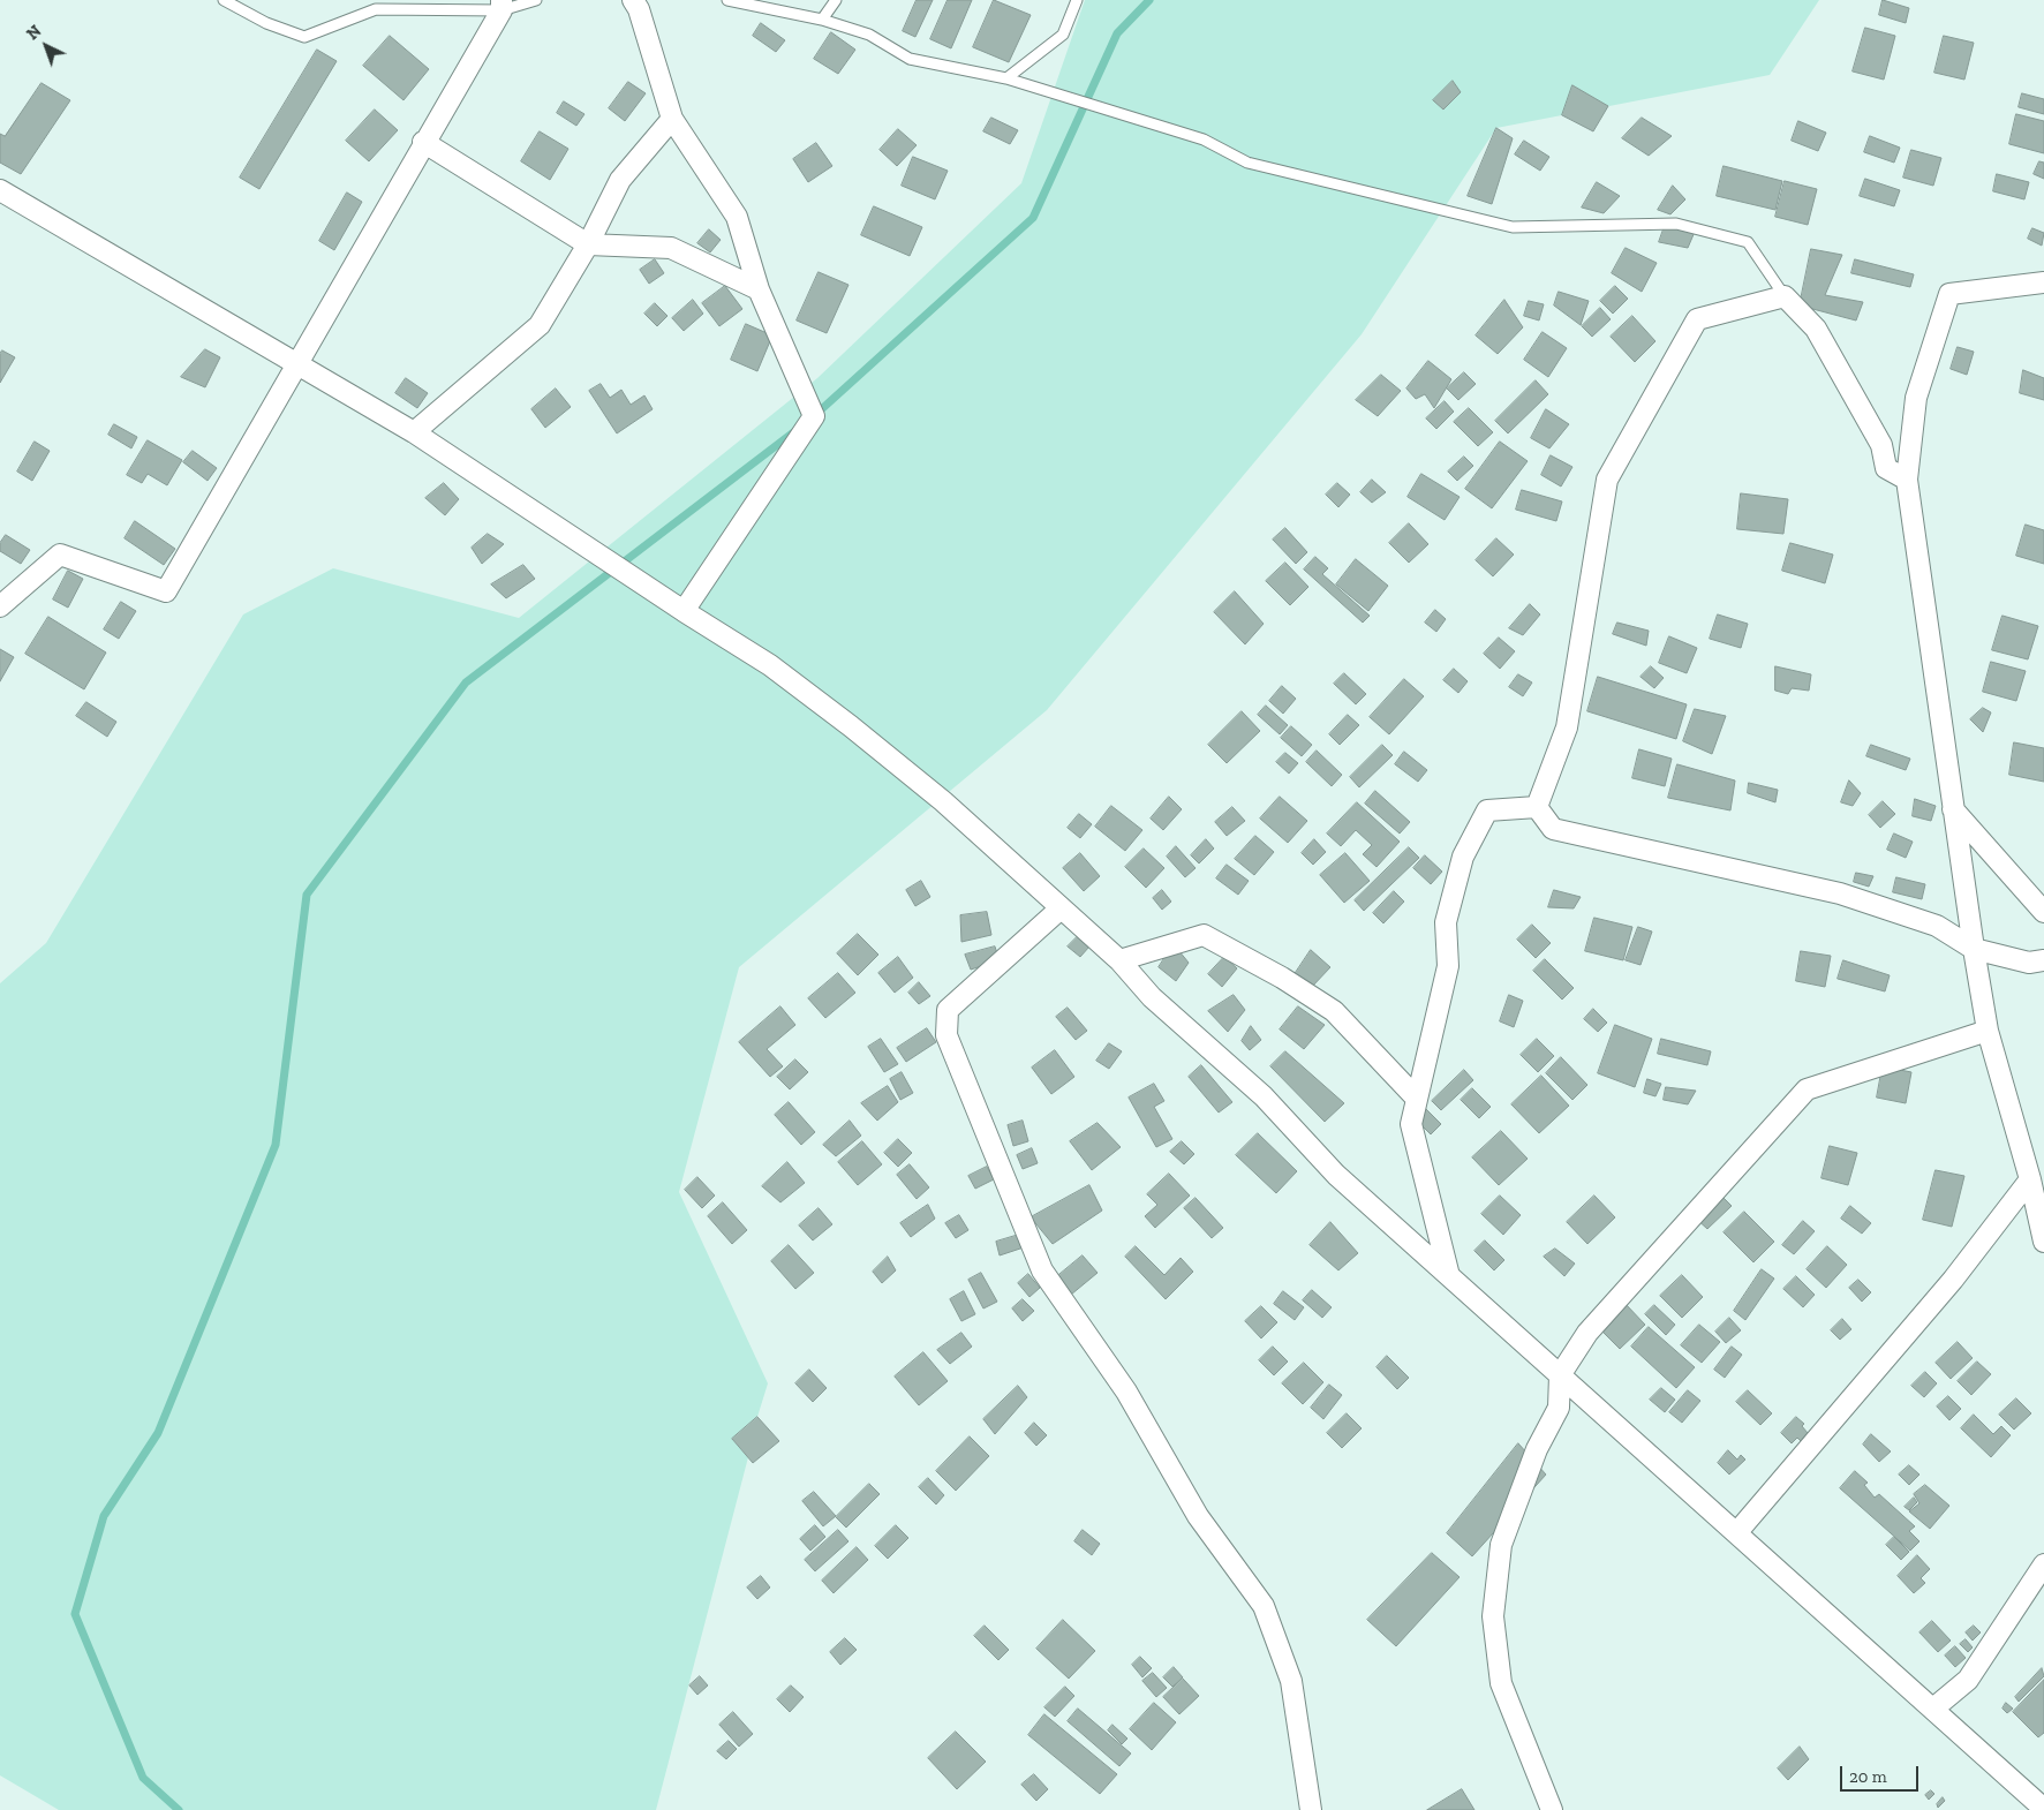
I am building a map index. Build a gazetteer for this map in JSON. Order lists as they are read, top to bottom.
{
  "scale_bar": "20 m",
  "north": "top left"
}
